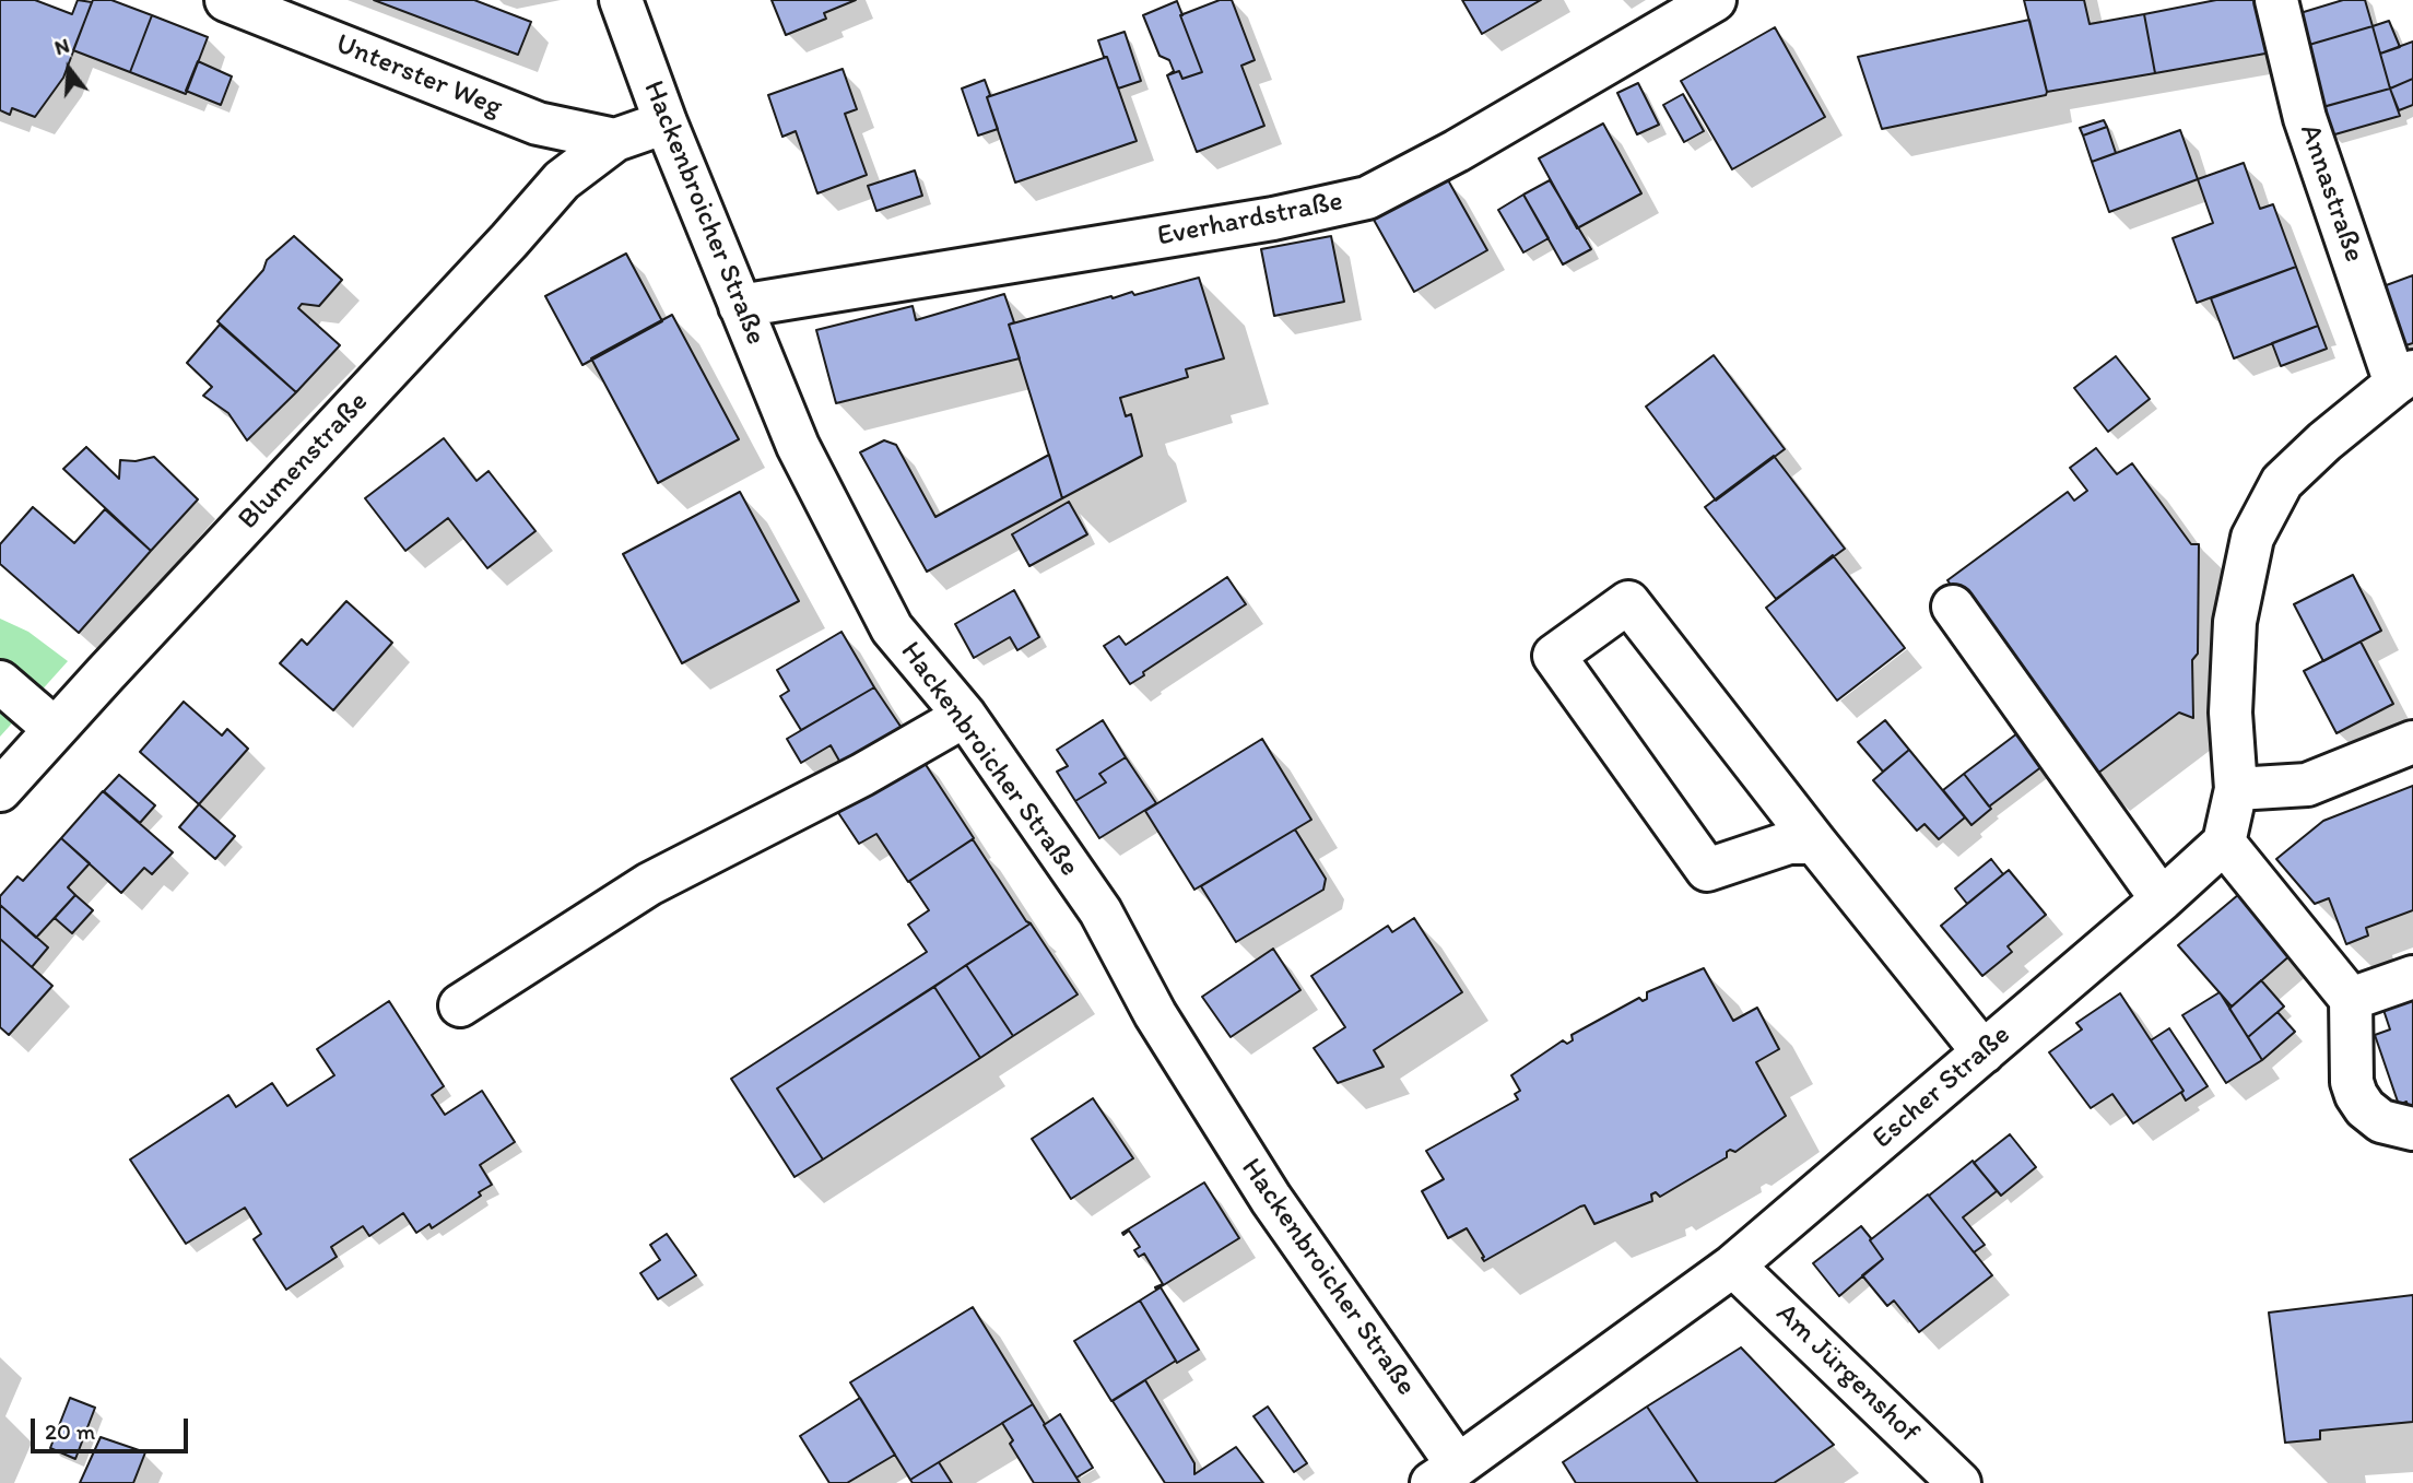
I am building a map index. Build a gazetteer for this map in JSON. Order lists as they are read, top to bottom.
{
  "streets": {
    "street": [
      "Unterster Weg",
      "Annastraße",
      "Hackenbroicher Straße",
      "Everhardstraße",
      "Blumenstraße",
      "Escher Straße",
      "Am Jürgenshof"
    ]
  },
  "crossings": [
    ["Unterster Weg", "Blumenstraße"],
    ["Hackenbroicher Straße", "Everhardstraße"],
    ["Hackenbroicher Straße", "Escher Straße"],
    ["Escher Straße", "Am Jürgenshof"]
  ],
  "scale_bar": "20 m",
  "north": "top"
}
